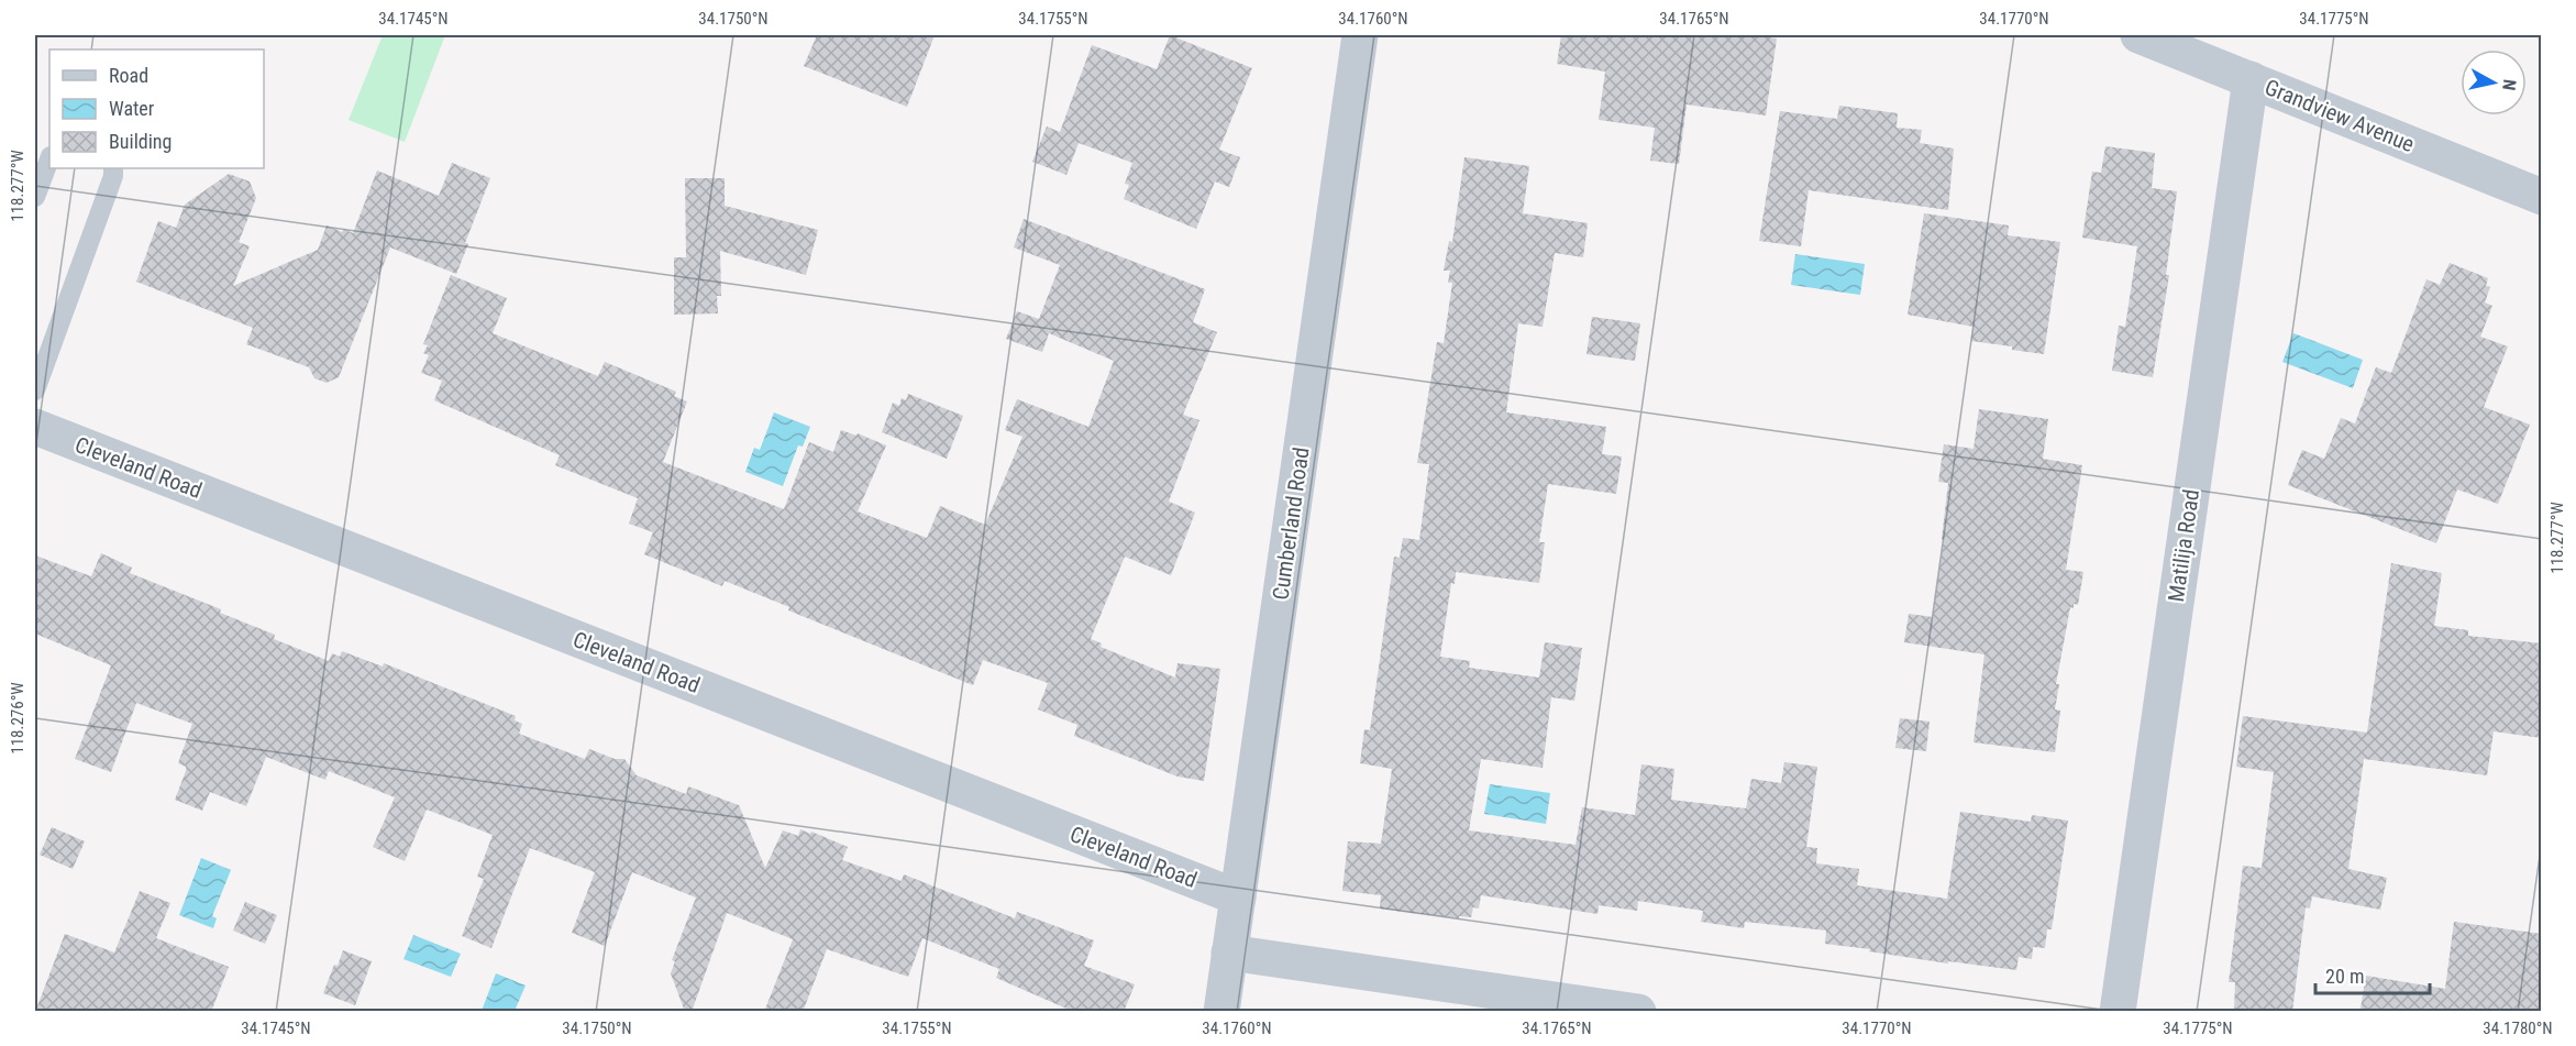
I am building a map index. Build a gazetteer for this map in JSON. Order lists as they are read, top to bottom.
{
  "streets": {
    "street": [
      "Grandview Avenue",
      "Cleveland Road",
      "Cumberland Road",
      "Matilija Road"
    ]
  },
  "crossings": [
    ["Grandview Avenue", "Matilija Road"],
    ["Cleveland Road", "Cumberland Road"]
  ],
  "legend": ["Road", "Water", "Building"],
  "scale_bar": "20 m",
  "north": "right",
  "coordinates": [
    "34.1745°N",
    "34.1750°N",
    "34.1755°N",
    "34.1760°N",
    "34.1765°N",
    "34.1770°N",
    "34.1775°N",
    "118.277°W",
    "118.276°W",
    "34.1780°N"
  ]
}
